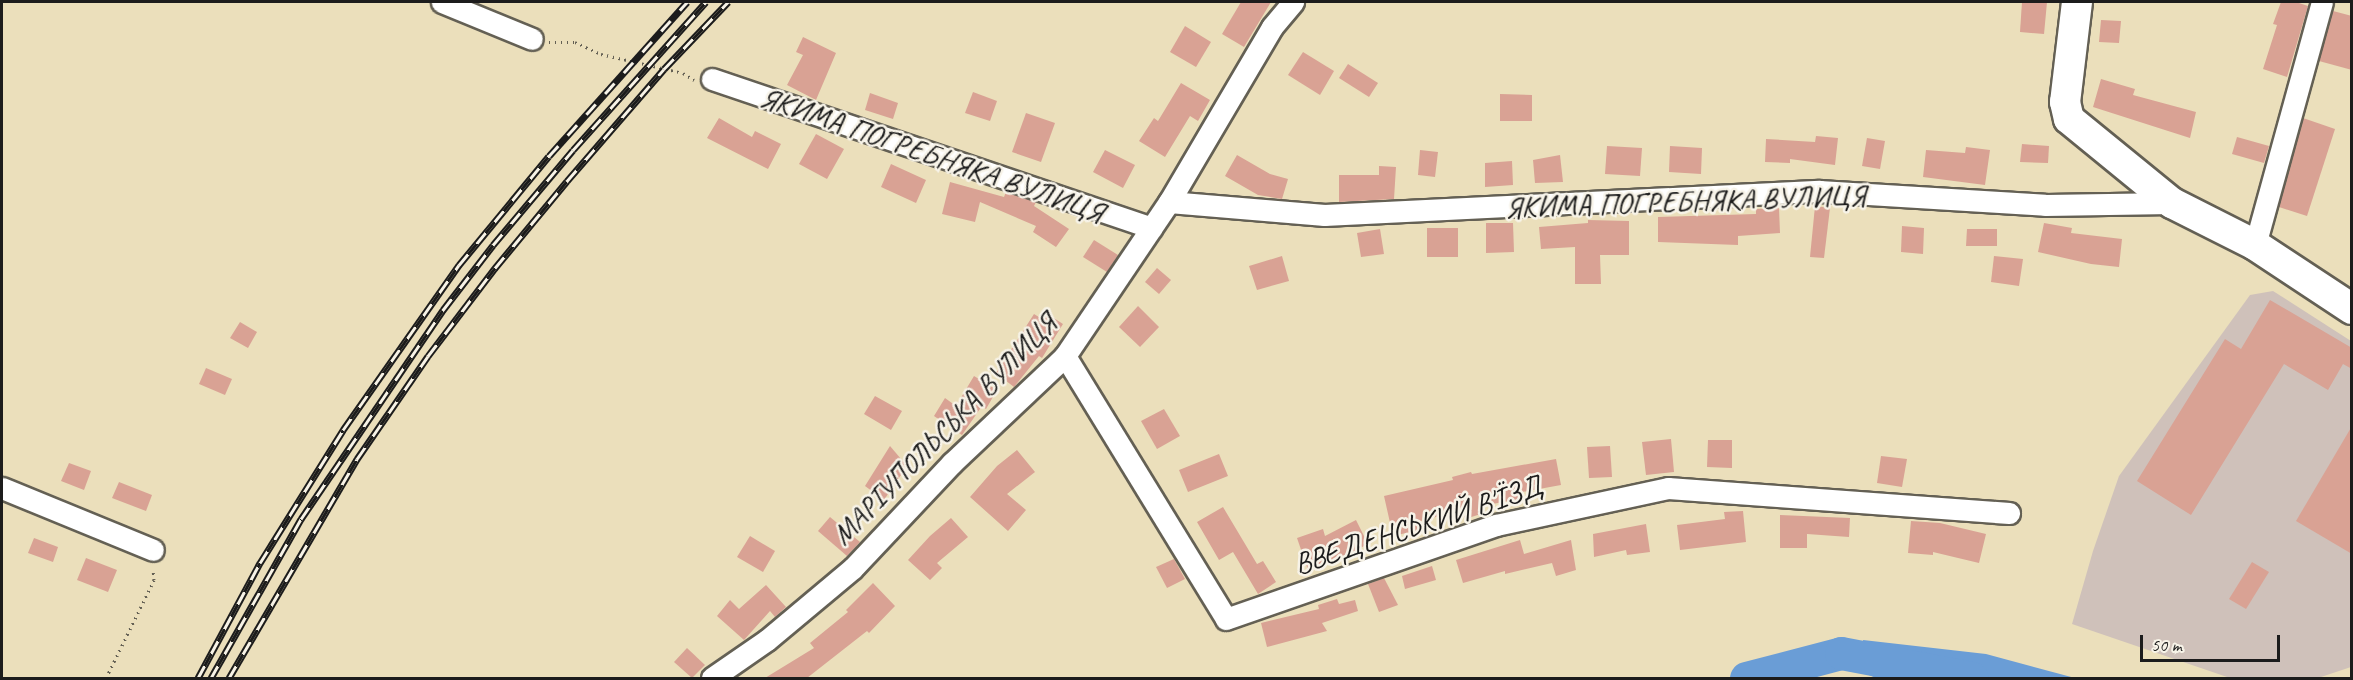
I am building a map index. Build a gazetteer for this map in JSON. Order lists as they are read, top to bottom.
{
  "streets": {
    "street": ["ЯКИМА ПОГРЕБНЯКА ВУЛИЦЯ", "МАРІУПОЛЬСЬКА ВУЛИЦЯ", "ВВЕДЕНСЬКИЙ В'ЇЗД"]
  },
  "crossings": [
    ["ЯКИМА ПОГРЕБНЯКА ВУЛИЦЯ", "МАРІУПОЛЬСЬКА ВУЛИЦЯ"],
    ["МАРІУПОЛЬСЬКА ВУЛИЦЯ", "ВВЕДЕНСЬКИЙ В'ЇЗД"]
  ],
  "scale_bar": "50 m"
}
